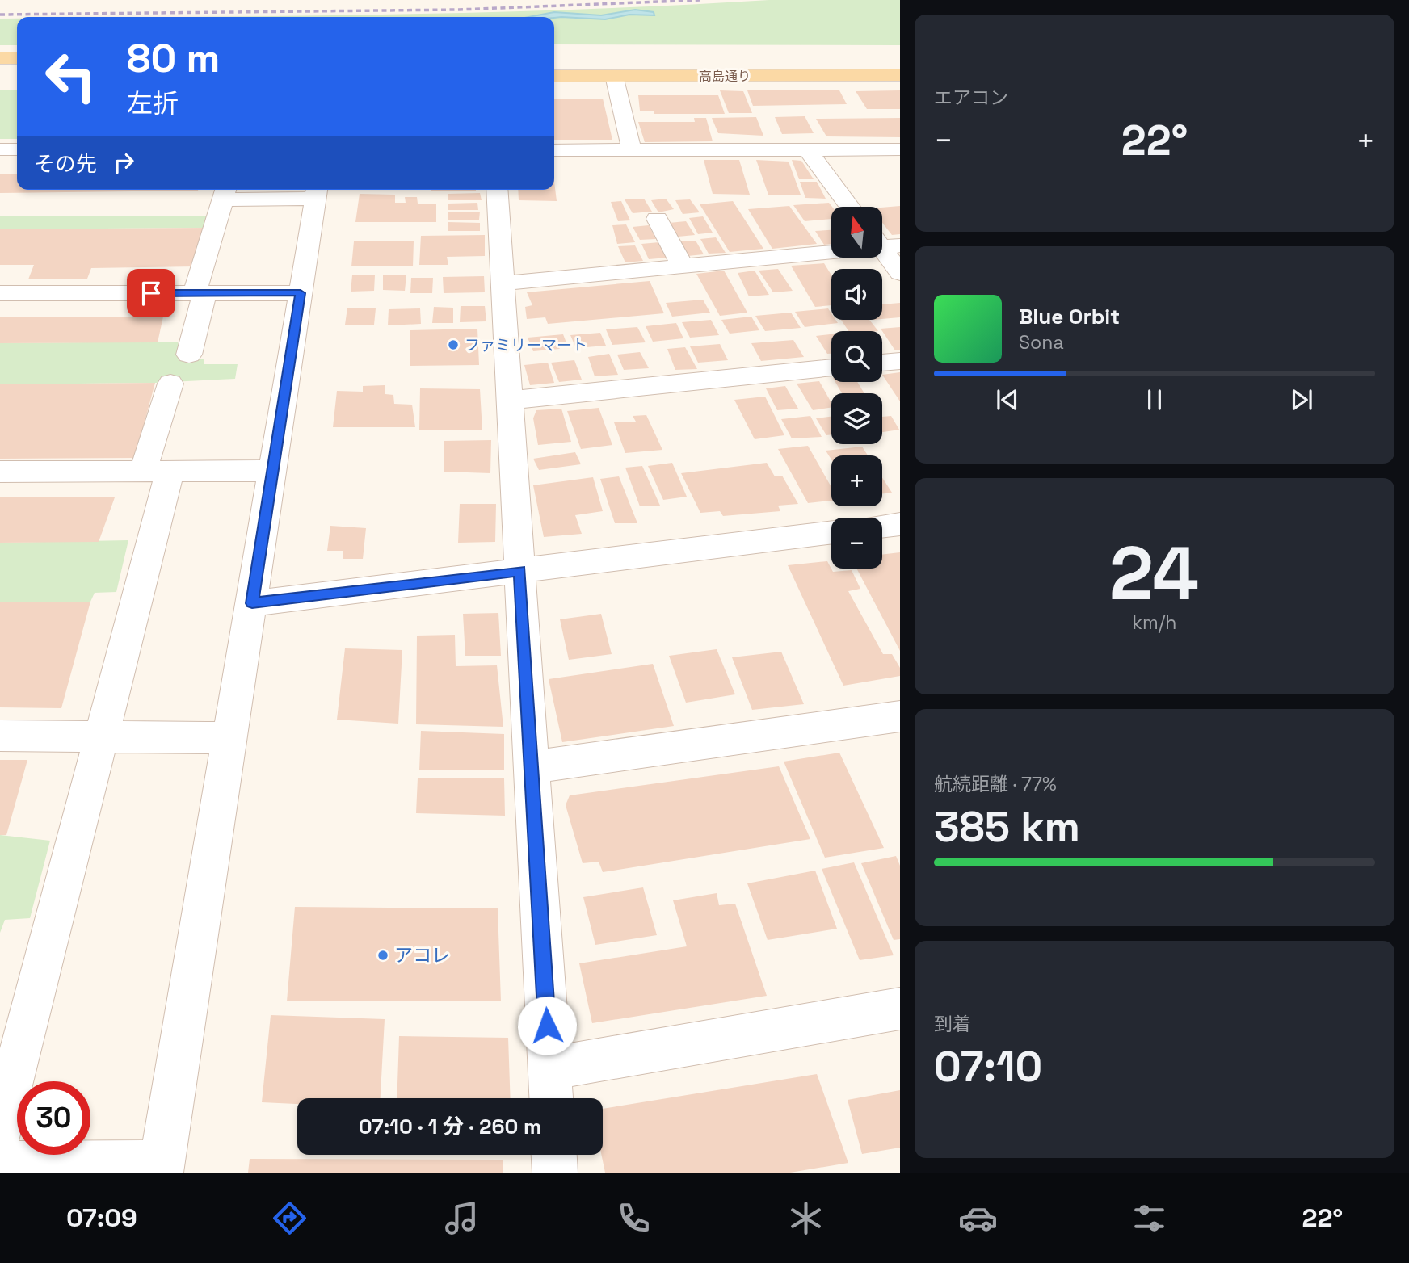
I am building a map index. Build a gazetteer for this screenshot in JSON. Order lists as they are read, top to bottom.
{
  "streets": {
    "main road": ["高島通り"]
  },
  "places": ["ファミリーマート", "アコレ"],
  "north": "top",
  "page": {
    "tile": [
      "エアコン",
      ["24", "km/h"],
      ["航続距離 · 77%", "385 km"],
      ["到着", "07:10"]
    ],
    "turn": ["80 m", "左折"],
    "heat": ["−", "22°", "+"],
    "then": "その先",
    "map_buttons": ["+", "−"],
    "song": ["Blue Orbit", "Sona"],
    "limit": "30",
    "trip": "07:10 · 1 分 · 260 m",
    "tabs": ["07:09", "22°"]
  }
}
